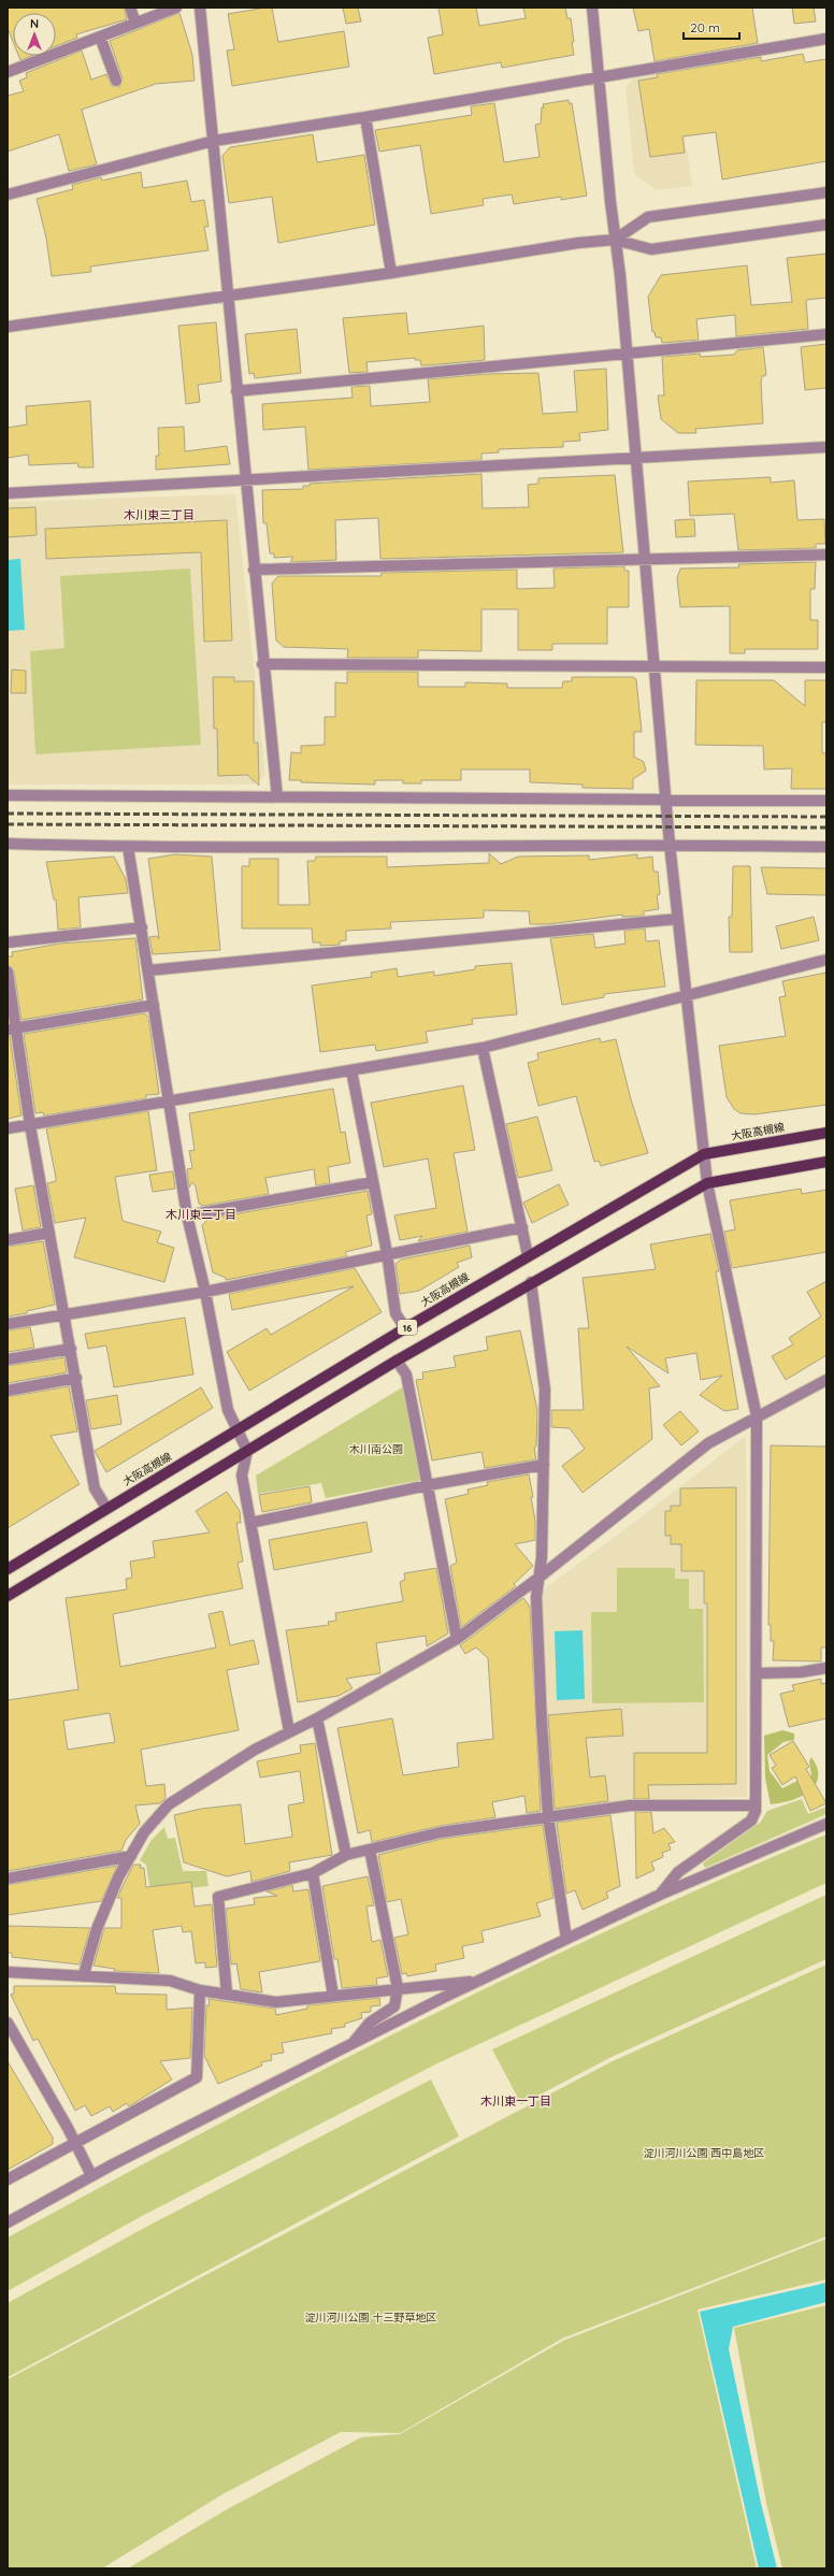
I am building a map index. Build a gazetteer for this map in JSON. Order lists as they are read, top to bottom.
{
  "streets": {
    "main road": ["大阪高槻線", "16"]
  },
  "districts": ["木川東三丁目", "木川東二丁目", "木川東一丁目"],
  "parks": ["木川南公園", "淀川河川公園 西中島地区", "淀川河川公園 十三野草地区"],
  "scale_bar": "20 m",
  "north": "top"
}
